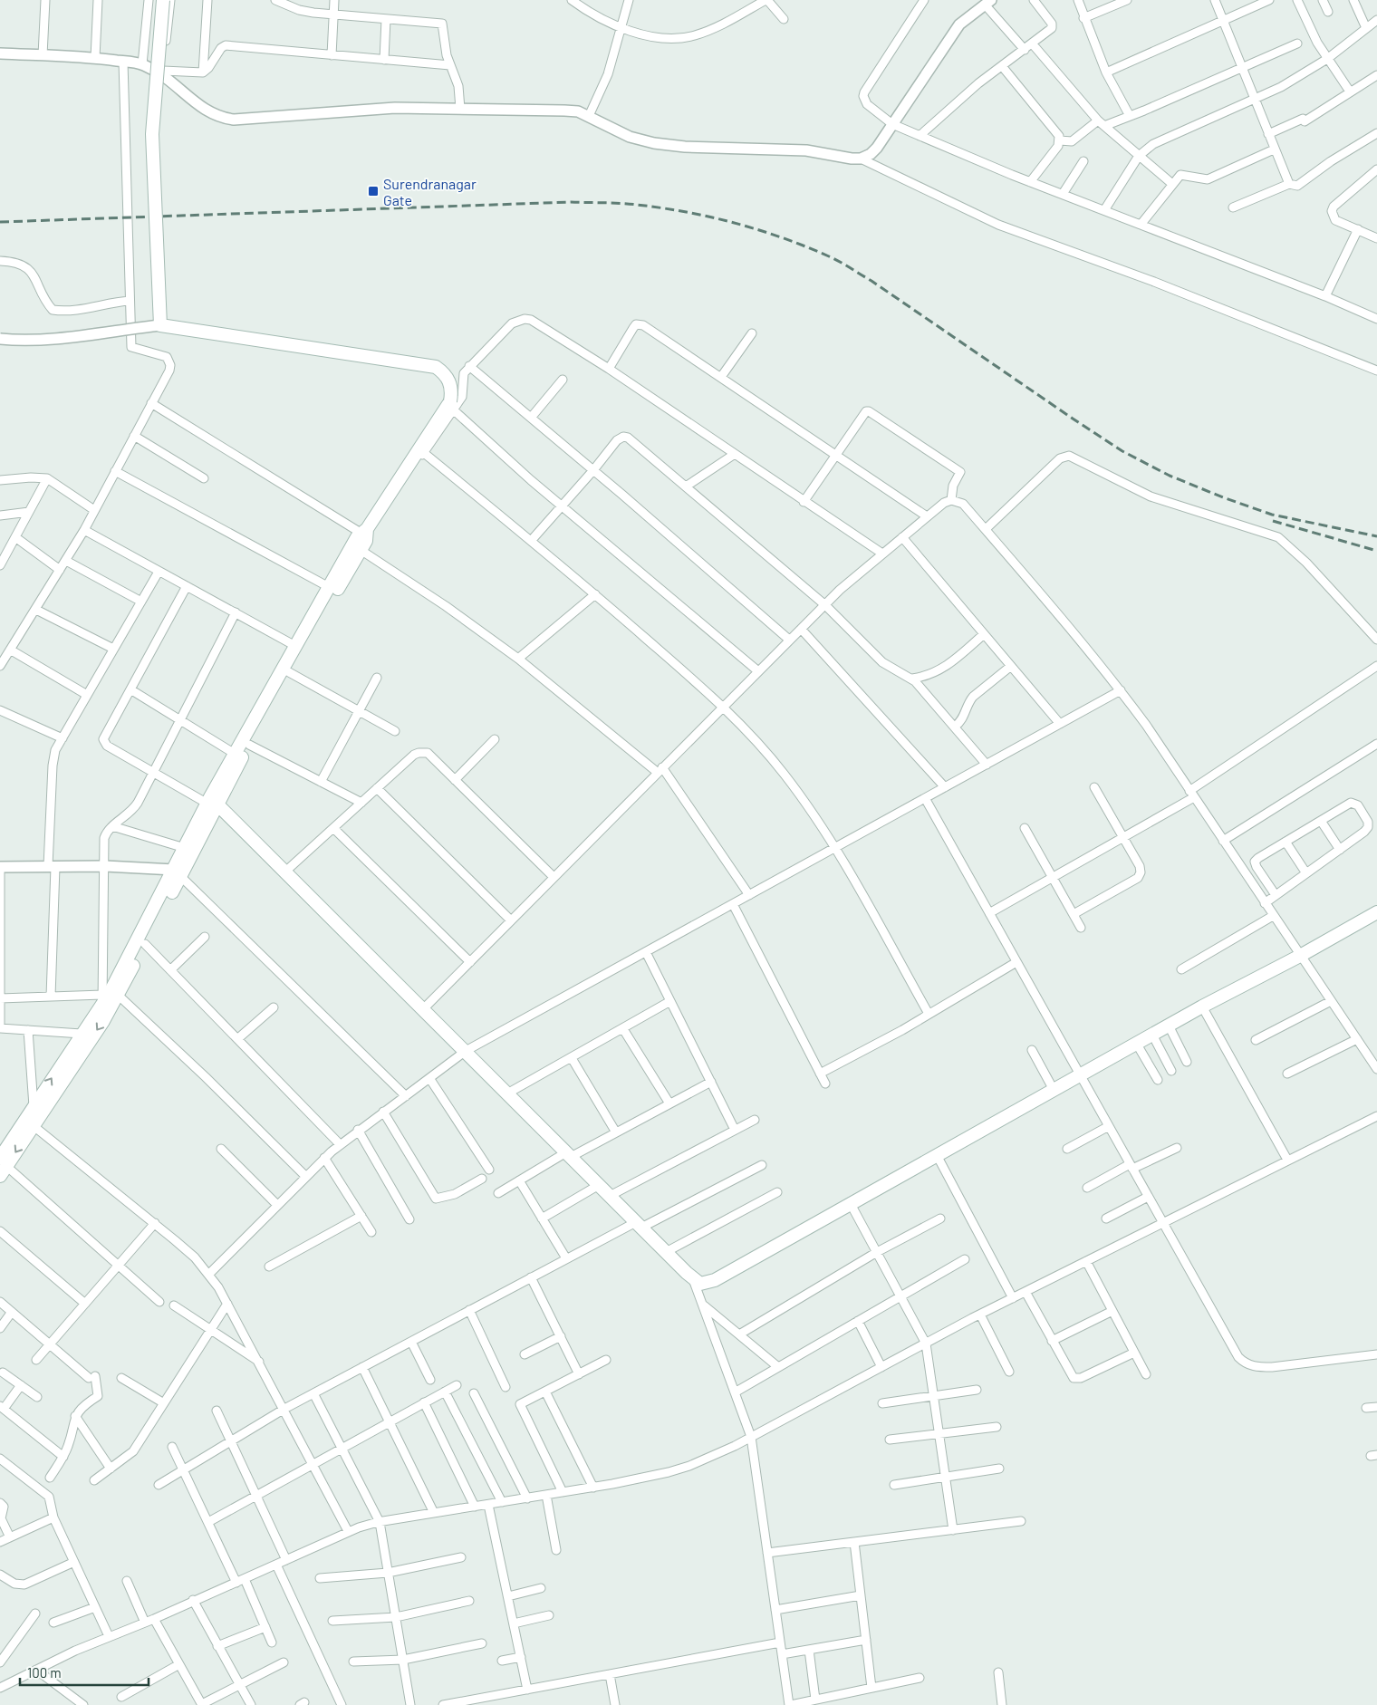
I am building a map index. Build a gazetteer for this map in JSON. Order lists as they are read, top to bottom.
{
  "places": {
    "transit": ["Surendranagar Gate"]
  },
  "scale_bar": "100 m"
}
